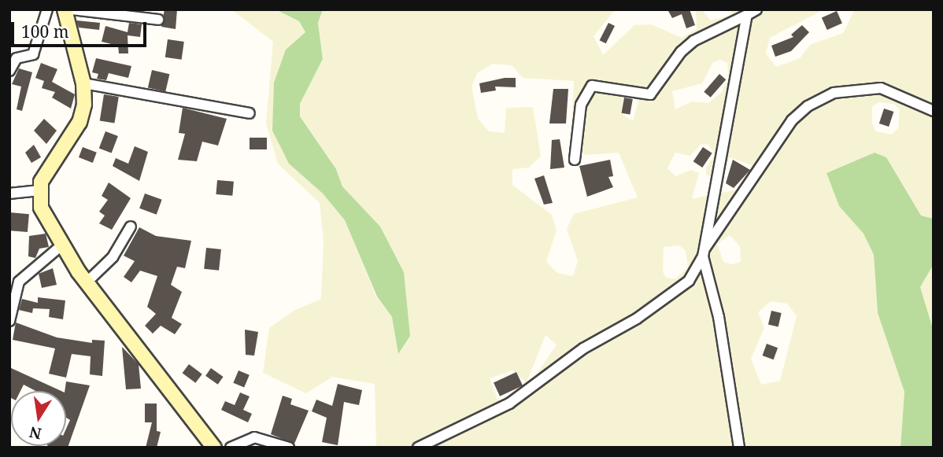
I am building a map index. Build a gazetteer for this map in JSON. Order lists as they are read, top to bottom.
{
  "scale_bar": "100 m",
  "north": "bottom"
}
